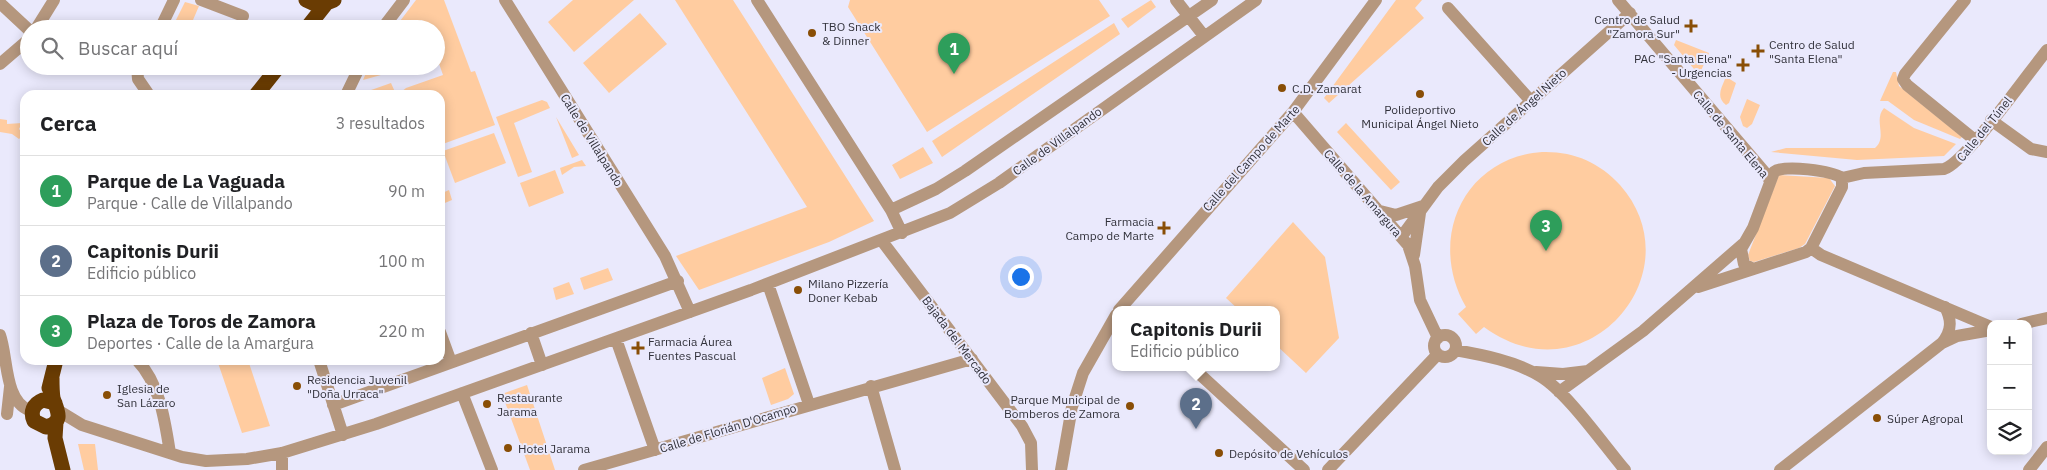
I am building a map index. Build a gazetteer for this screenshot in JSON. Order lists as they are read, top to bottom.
{
  "streets": {
    "street": [
      "Calle de Ángel Nieto",
      "Calle del Túnel",
      "Calle de Santa Elena",
      "Calle de Villalpando",
      "Calle del Campo de Marte",
      "Calle de la Amargura",
      "Bajada del Mercado",
      "Calle de Florián D'Ocampo"
    ]
  },
  "crossings": [
    ["Calle de Ángel Nieto", "Calle de Santa Elena"],
    ["Calle de Ángel Nieto", "Calle de la Amargura"],
    ["Calle del Túnel", "Calle de Santa Elena"],
    ["Calle de Villalpando", "Bajada del Mercado"],
    ["Calle del Campo de Marte", "Calle de la Amargura"],
    ["Bajada del Mercado", "Calle de Florián D'Ocampo"]
  ],
  "places": {
    "health": [
      "Centro de Salud \"Zamora Sur\"",
      "Centro de Salud \"Santa Elena\"",
      "PAC \"Santa Elena\" - Urgencias",
      "Farmacia Campo de Marte",
      "Farmacia Áurea Fuentes Pascual"
    ],
    "other": [
      "TBO Snack & Dinner",
      "C.D. Zamarat",
      "Polideportivo Municipal Ángel Nieto",
      "Milano Pizzería Doner Kebab",
      "Residencia Juvenil \"Doña Urraca\"",
      "Iglesia de San Lázaro",
      "Restaurante Jarama",
      "Parque Municipal de Bomberos de Zamora",
      "Súper Agropal",
      "Hotel Jarama",
      "Depósito de Vehículos"
    ]
  },
  "page": {
    "search": "Buscar aquí",
    "pins": ["1", "3", "2"],
    "heading": ["Cerca", "3 resultados"],
    "list": [
      {
        "mark": "1",
        "name": "Parque de La Vaguada",
        "note": "Parque · Calle de Villalpando",
        "value": "90 m"
      },
      {
        "mark": "2",
        "name": "Capitonis Durii",
        "note": "Edificio público",
        "value": "100 m"
      },
      {
        "mark": "3",
        "name": "Plaza de Toros de Zamora",
        "note": "Deportes · Calle de la Amargura",
        "value": "220 m"
      }
    ],
    "popup": ["Capitonis Durii", "Edificio público"],
    "map_buttons": ["+", "−"]
  }
}
